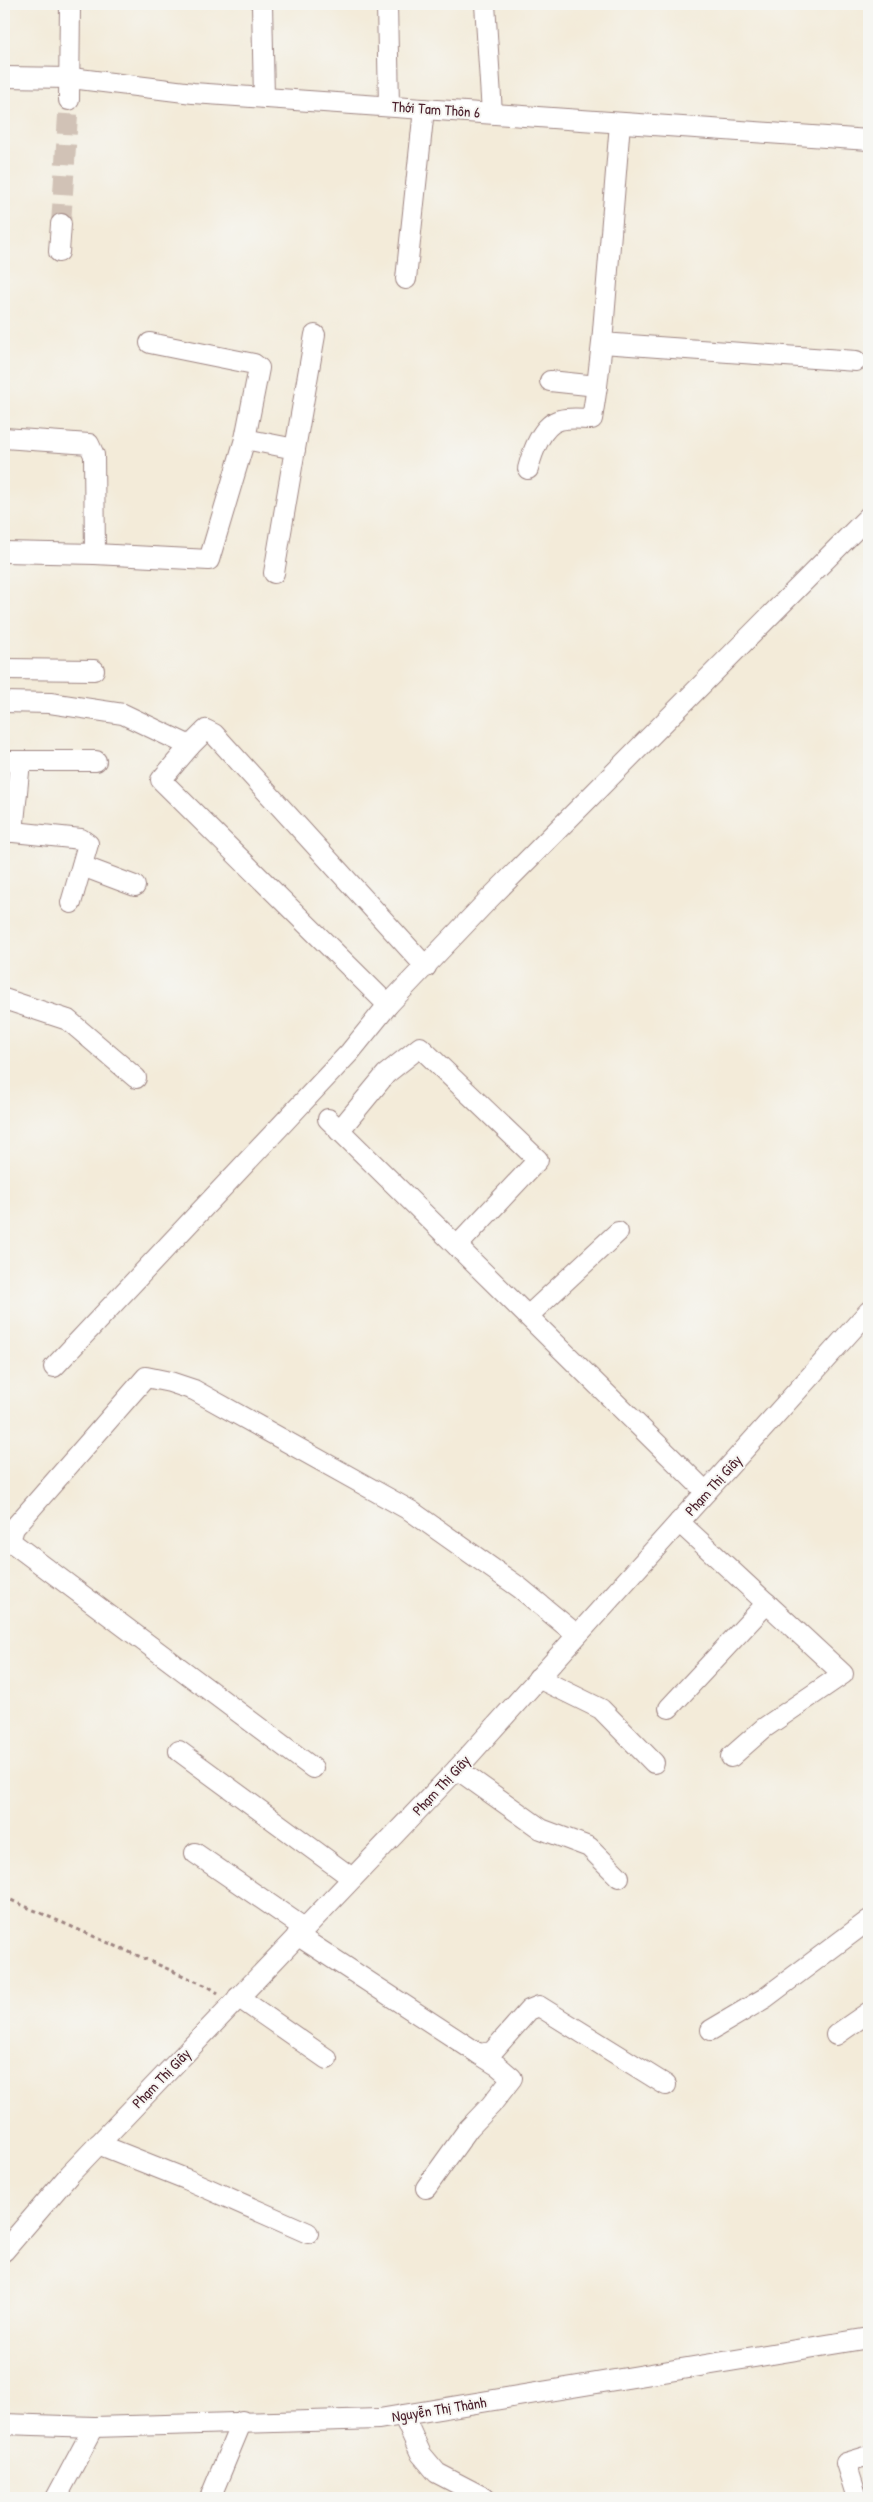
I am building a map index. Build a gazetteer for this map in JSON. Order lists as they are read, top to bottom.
{
  "streets": {
    "street": ["Thới Tam Thôn 6", "Phạm Thị Giây", "Nguyễn Thị Thảnh"]
  }
}
